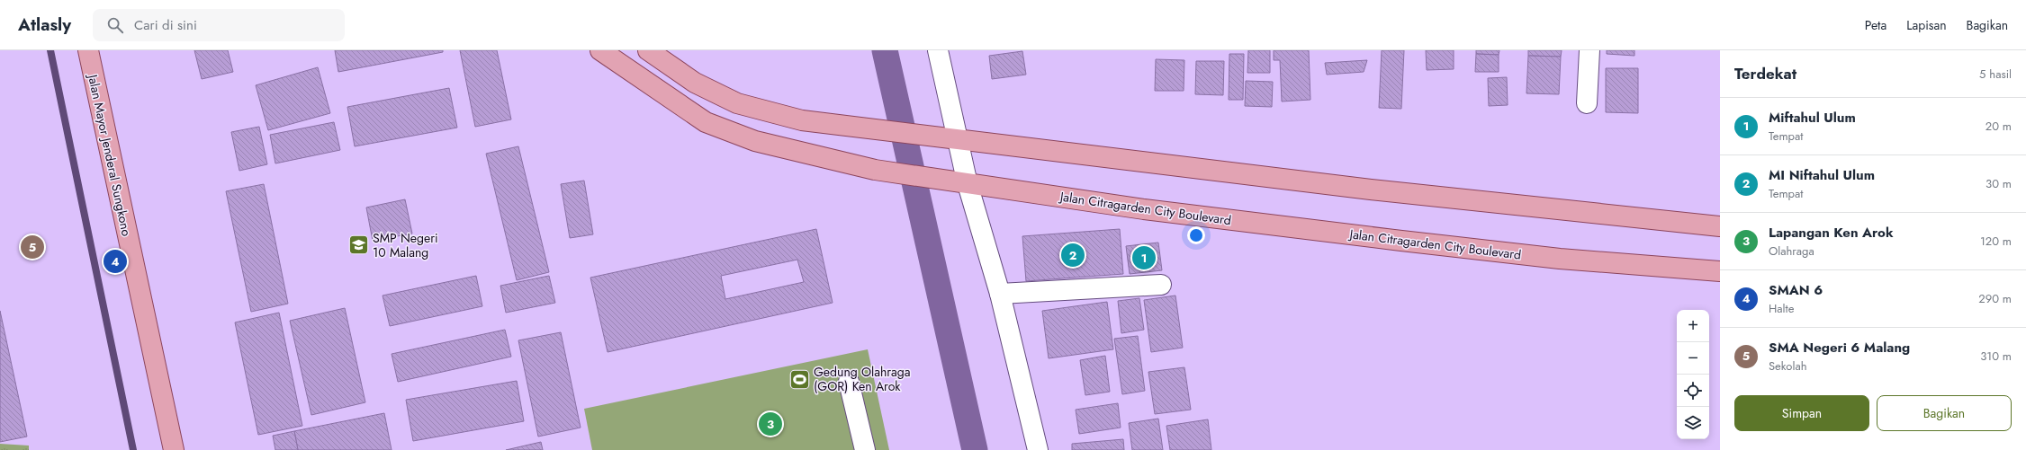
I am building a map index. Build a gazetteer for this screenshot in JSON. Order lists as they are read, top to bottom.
{
  "streets": {
    "main road": ["Jalan Mayor Jenderal Sungkono", "Jalan Citragarden City Boulevard"]
  },
  "places": {
    "school or university": ["SMP Negeri 10 Malang"],
    "sports": ["Gedung Olahraga (GOR) Ken Arok"]
  },
  "page": {
    "header": "Atlasly",
    "search": "Cari di sini",
    "nav": ["Peta", "Lapisan", "Bagikan"],
    "heading": ["Terdekat", "5 hasil"],
    "list": [
      {
        "mark": "1",
        "name": "Miftahul Ulum",
        "note": "Tempat",
        "value": "20 m"
      },
      {
        "mark": "2",
        "name": "MI Niftahul Ulum",
        "note": "Tempat",
        "value": "30 m"
      },
      {
        "mark": "3",
        "name": "Lapangan Ken Arok",
        "note": "Olahraga",
        "value": "120 m"
      },
      {
        "mark": "4",
        "name": "SMAN 6",
        "note": "Halte",
        "value": "290 m"
      },
      {
        "mark": "5",
        "name": "SMA Negeri 6 Malang",
        "note": "Sekolah",
        "value": "310 m"
      }
    ],
    "pins": [
      "5",
      "2",
      "1",
      "4",
      "3"
    ],
    "map_buttons": ["+", "−"],
    "buttons": ["Simpan", "Bagikan"]
  }
}
